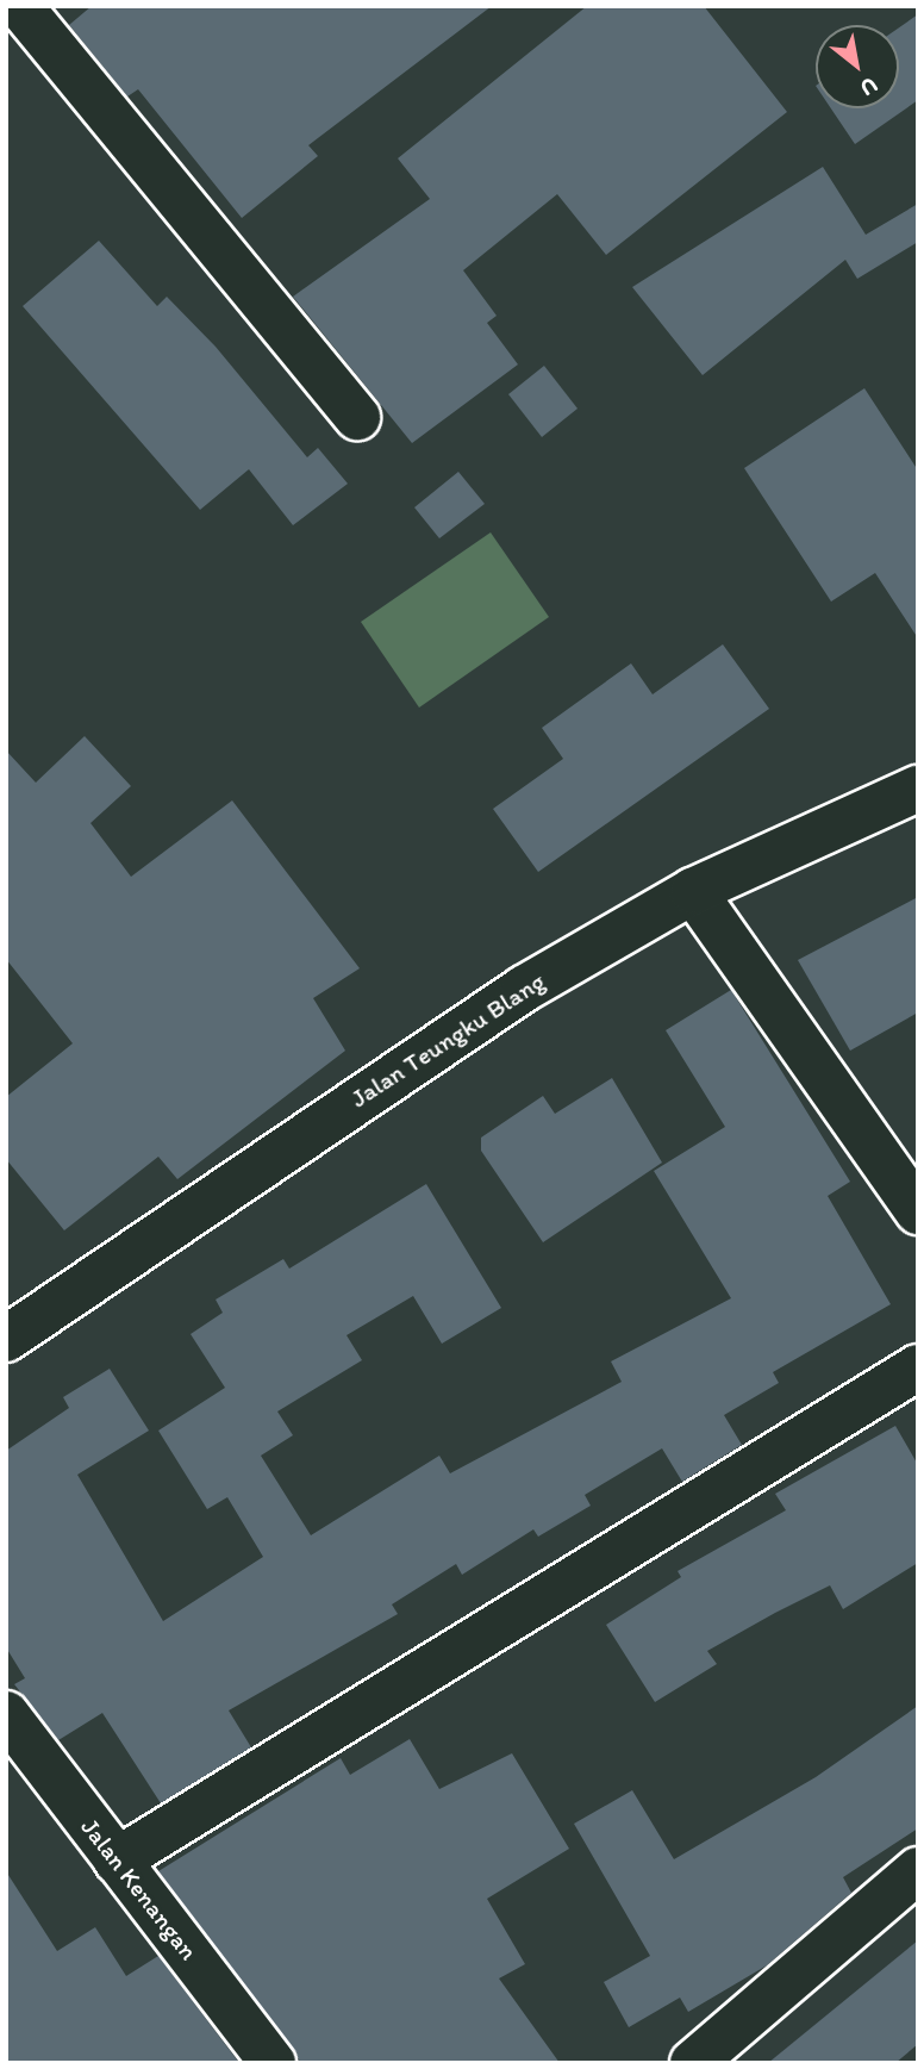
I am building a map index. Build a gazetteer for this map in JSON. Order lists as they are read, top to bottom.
{
  "streets": {
    "street": ["Jalan Teungku Blang", "Jalan Kenangan"]
  },
  "north": "bottom right"
}
